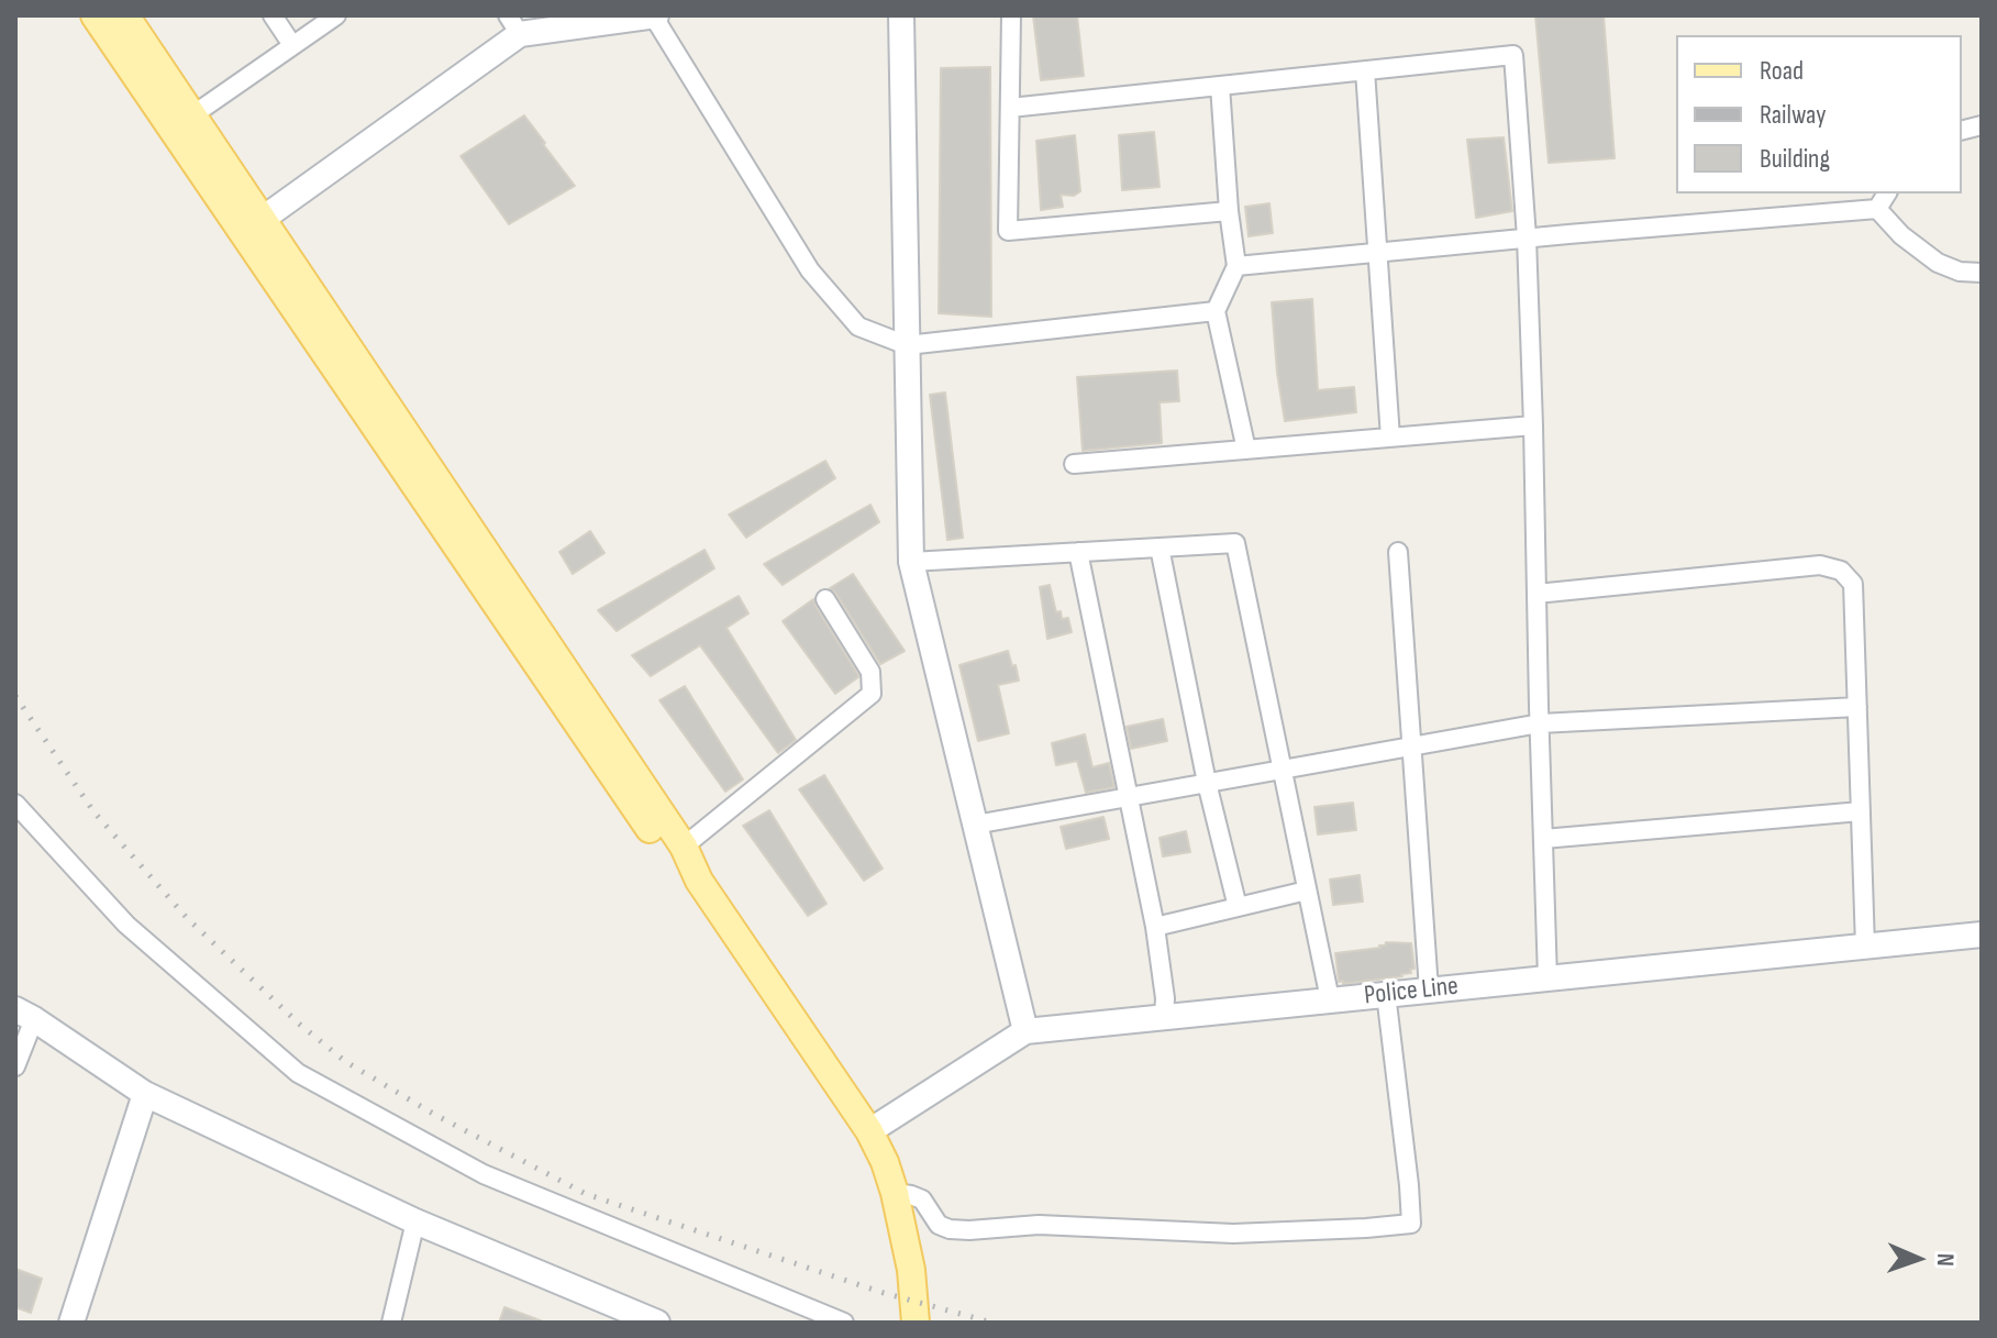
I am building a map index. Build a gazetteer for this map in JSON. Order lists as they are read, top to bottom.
{
  "streets": {
    "street": ["Police Line"]
  },
  "legend": ["Road", "Railway", "Building"],
  "north": "right"
}
